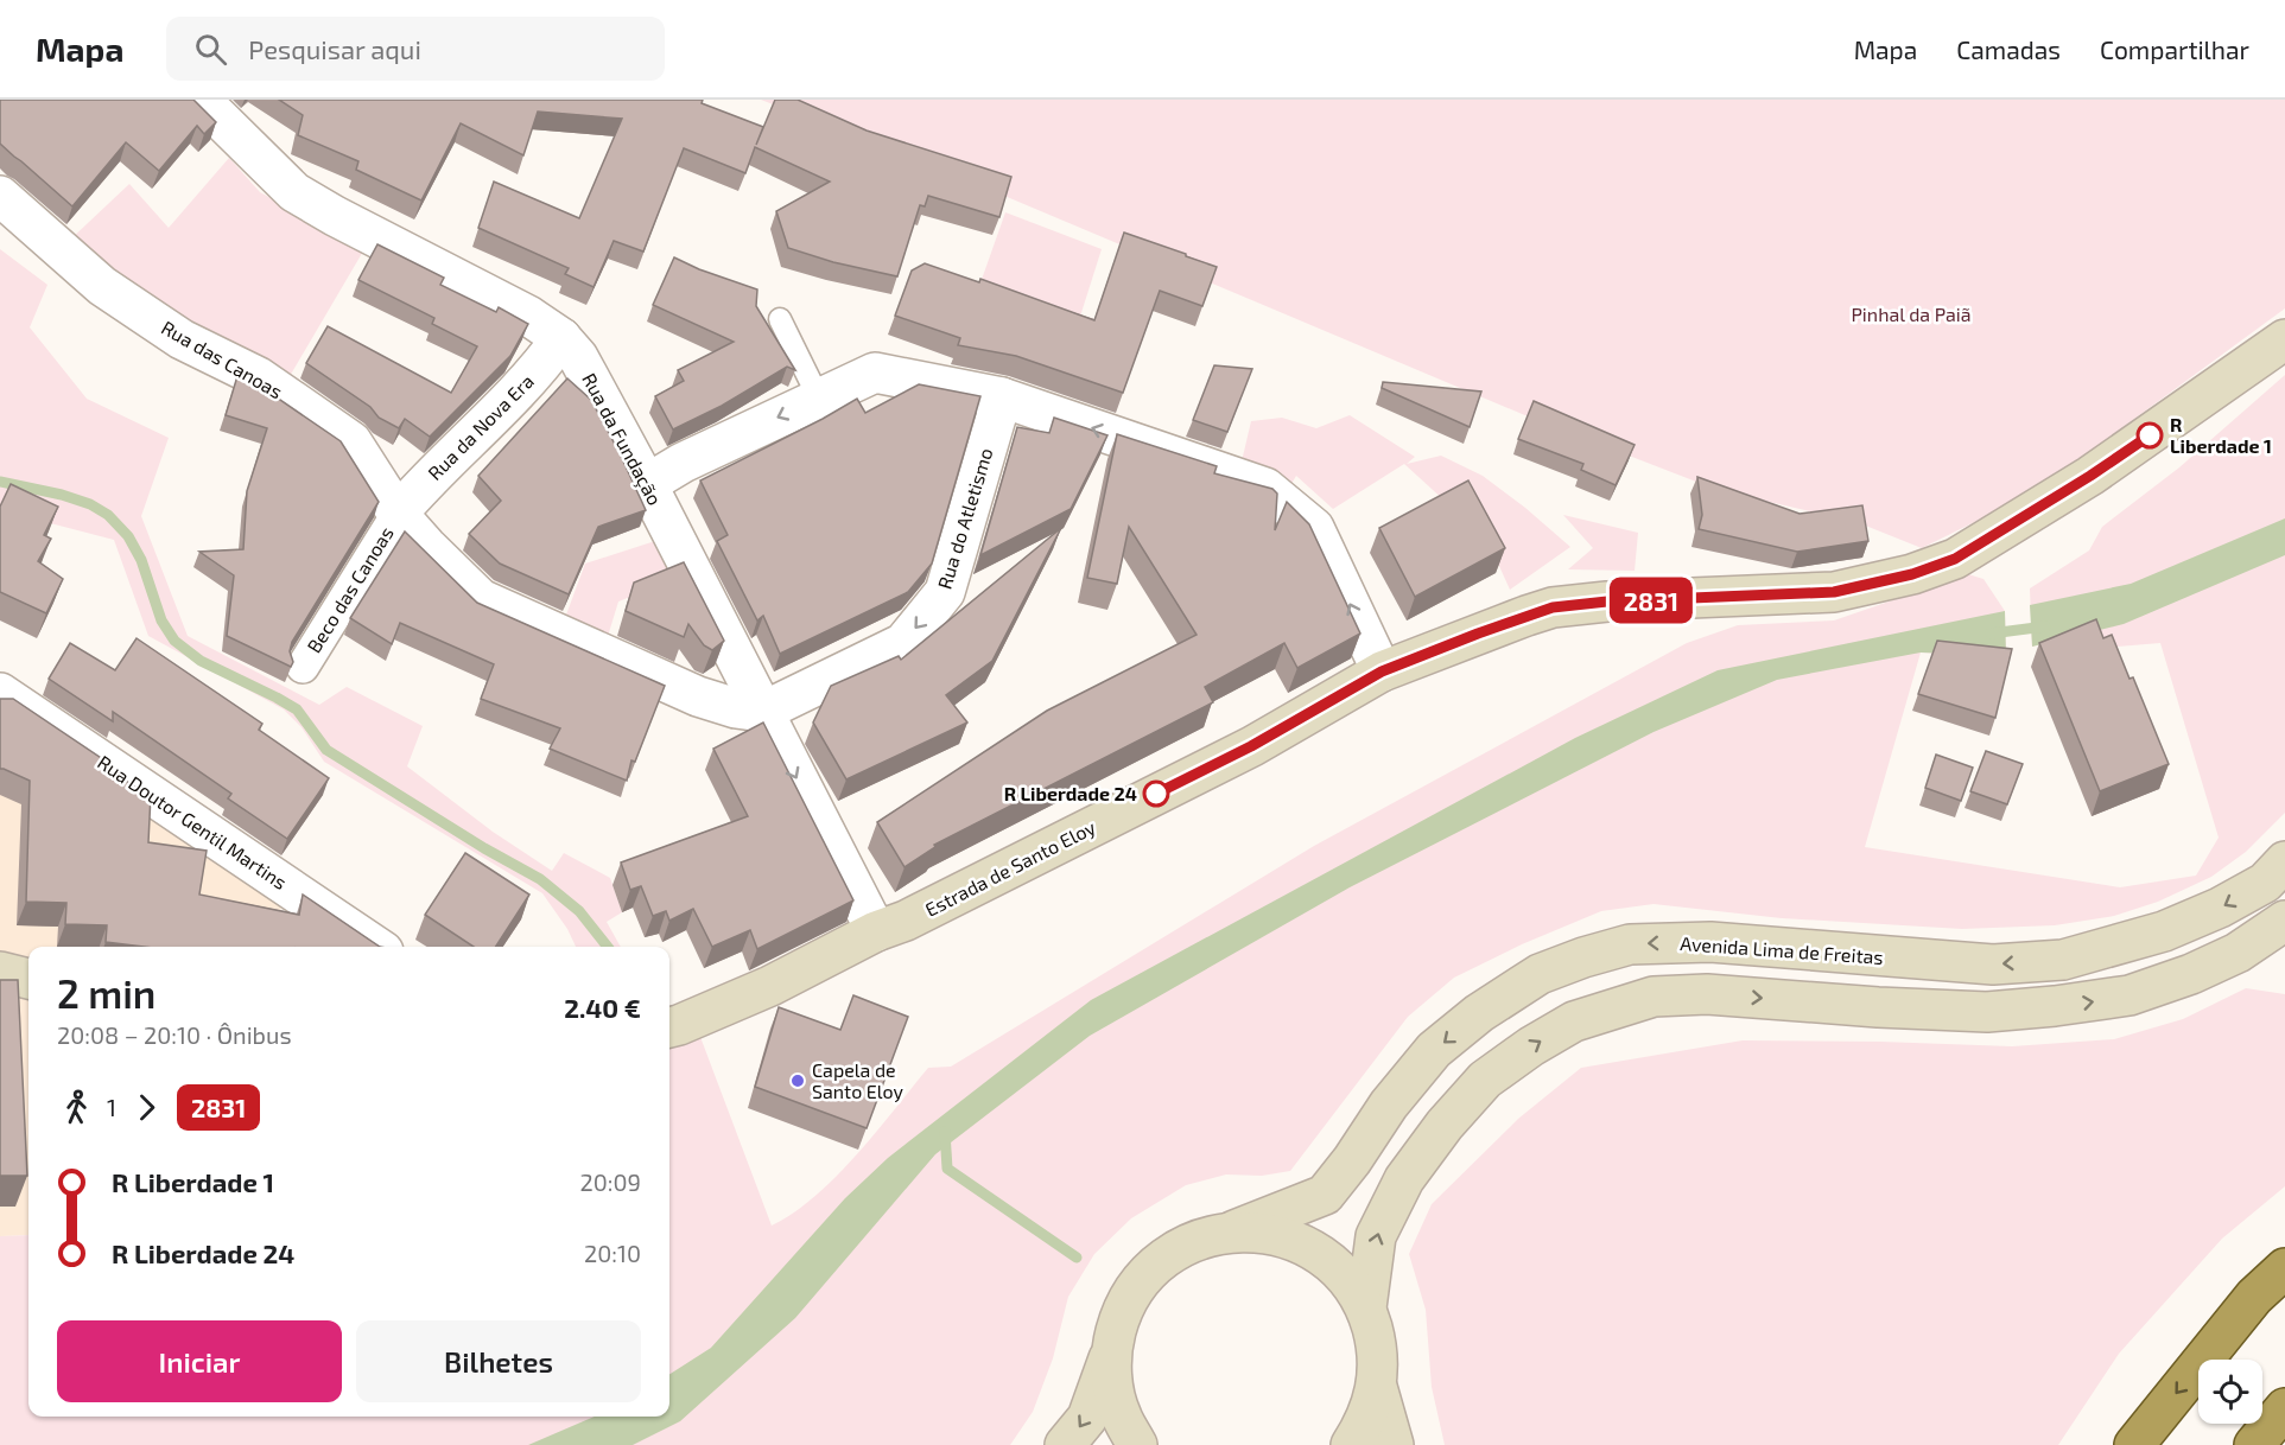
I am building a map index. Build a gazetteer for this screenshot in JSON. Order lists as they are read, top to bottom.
{
  "streets": {
    "main road": ["Estrada de Santo Eloy", "Avenida Lima de Freitas"],
    "street": [
      "Rua das Canoas",
      "Rua da Nova Era",
      "Rua da Fundação",
      "Rua do Atletismo",
      "Beco das Canoas",
      "Rua Doutor Gentil Martins"
    ]
  },
  "crossings": [
    ["Rua das Canoas", "Rua da Nova Era"],
    ["Rua das Canoas", "Rua da Fundação"],
    ["Rua das Canoas", "Rua do Atletismo"],
    ["Rua das Canoas", "Beco das Canoas"],
    ["Rua da Nova Era", "Rua da Fundação"],
    ["Rua da Nova Era", "Beco das Canoas"],
    ["Rua da Fundação", "Rua do Atletismo"],
    ["Rua da Fundação", "Estrada de Santo Eloy"]
  ],
  "one_way": ["Rua do Atletismo"],
  "parks": ["Pinhal da Paiã"],
  "places": ["R Liberdade 1", "R Liberdade 24", "Capela de Santo Eloy"],
  "lines": ["bus line 2831"],
  "page": {
    "header": "Mapa",
    "search": "Pesquisar aqui",
    "nav": ["Mapa", "Camadas", "Compartilhar"],
    "on_map": "2831",
    "heading": ["2 min", "20:08 – 20:10 · Ônibus", "2.40 €"],
    "legs": ["1", "2831"],
    "list": [
      {
        "name": "R Liberdade 1",
        "value": "20:09"
      },
      {
        "name": "R Liberdade 24",
        "value": "20:10"
      }
    ],
    "buttons": ["Iniciar", "Bilhetes"]
  }
}
